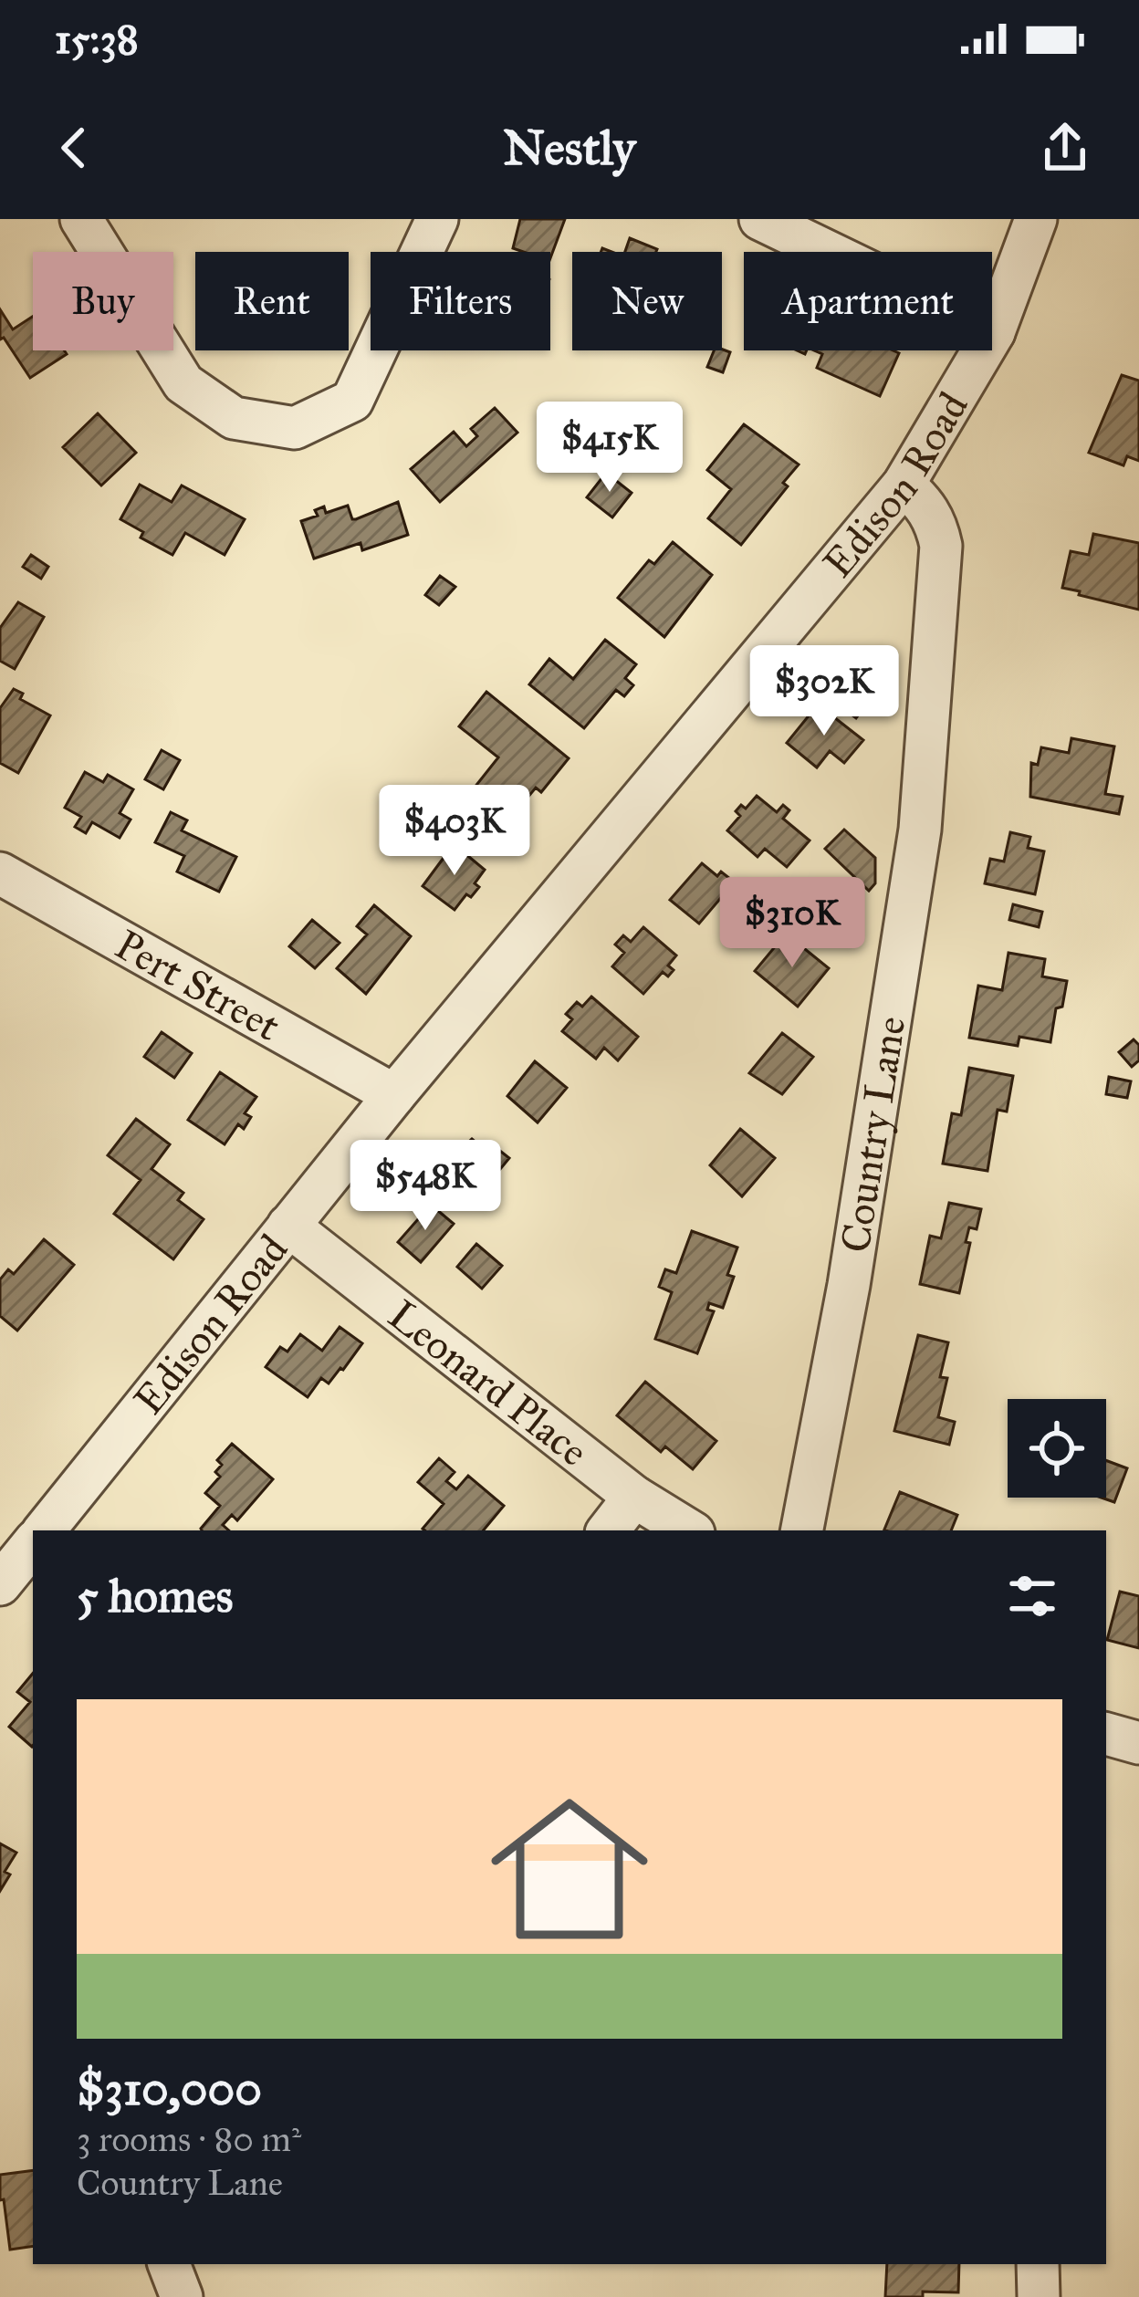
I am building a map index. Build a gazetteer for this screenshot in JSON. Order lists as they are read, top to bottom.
{
  "streets": {
    "street": [
      "Edison Road",
      "Pert Street",
      "Country Lane",
      "Leonard Place"
    ]
  },
  "crossings": [
    ["Edison Road", "Pert Street"],
    ["Edison Road", "Country Lane"],
    ["Edison Road", "Leonard Place"]
  ],
  "page": {
    "status": "15:38",
    "header": "Nestly",
    "chip": [
      "Buy",
      "Rent",
      "Filters",
      "New",
      "Apartment"
    ],
    "price": [
      "$415K",
      "$302K",
      "$403K",
      "$310K",
      "$548K"
    ],
    "heading": "5 homes",
    "list": [
      {
        "name": "$310,000",
        "note": "3 rooms · 80 m² · Country Lane"
      }
    ]
  }
}
